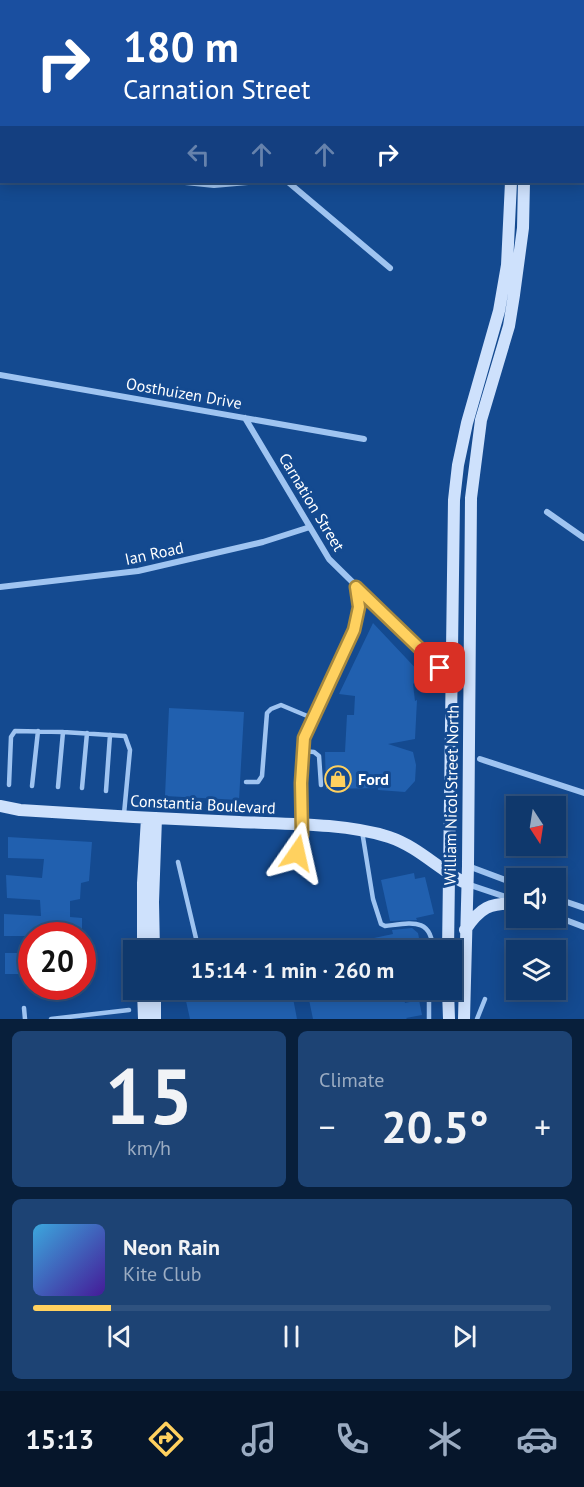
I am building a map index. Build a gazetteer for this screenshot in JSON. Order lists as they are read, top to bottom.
{
  "streets": {
    "main road": ["William Nicol Street North", "Constantia Boulevard"],
    "street": ["Oosthuizen Drive", "Carnation Street", "Ian Road"]
  },
  "crossings": [
    ["Oosthuizen Drive", "Carnation Street"],
    ["Carnation Street", "Ian Road"],
    ["William Nicol Street North", "Constantia Boulevard"]
  ],
  "places": {
    "shop": ["Ford"]
  },
  "north": "bottom",
  "page": {
    "turn": ["180 m", "Carnation Street"],
    "limit": "20",
    "trip": "15:14 · 1 min · 260 m",
    "tile": [
      ["15", "km/h"],
      "Climate"
    ],
    "heat": ["−", "20.5°", "+"],
    "song": ["Neon Rain", "Kite Club"],
    "tabs": "15:13"
  }
}
